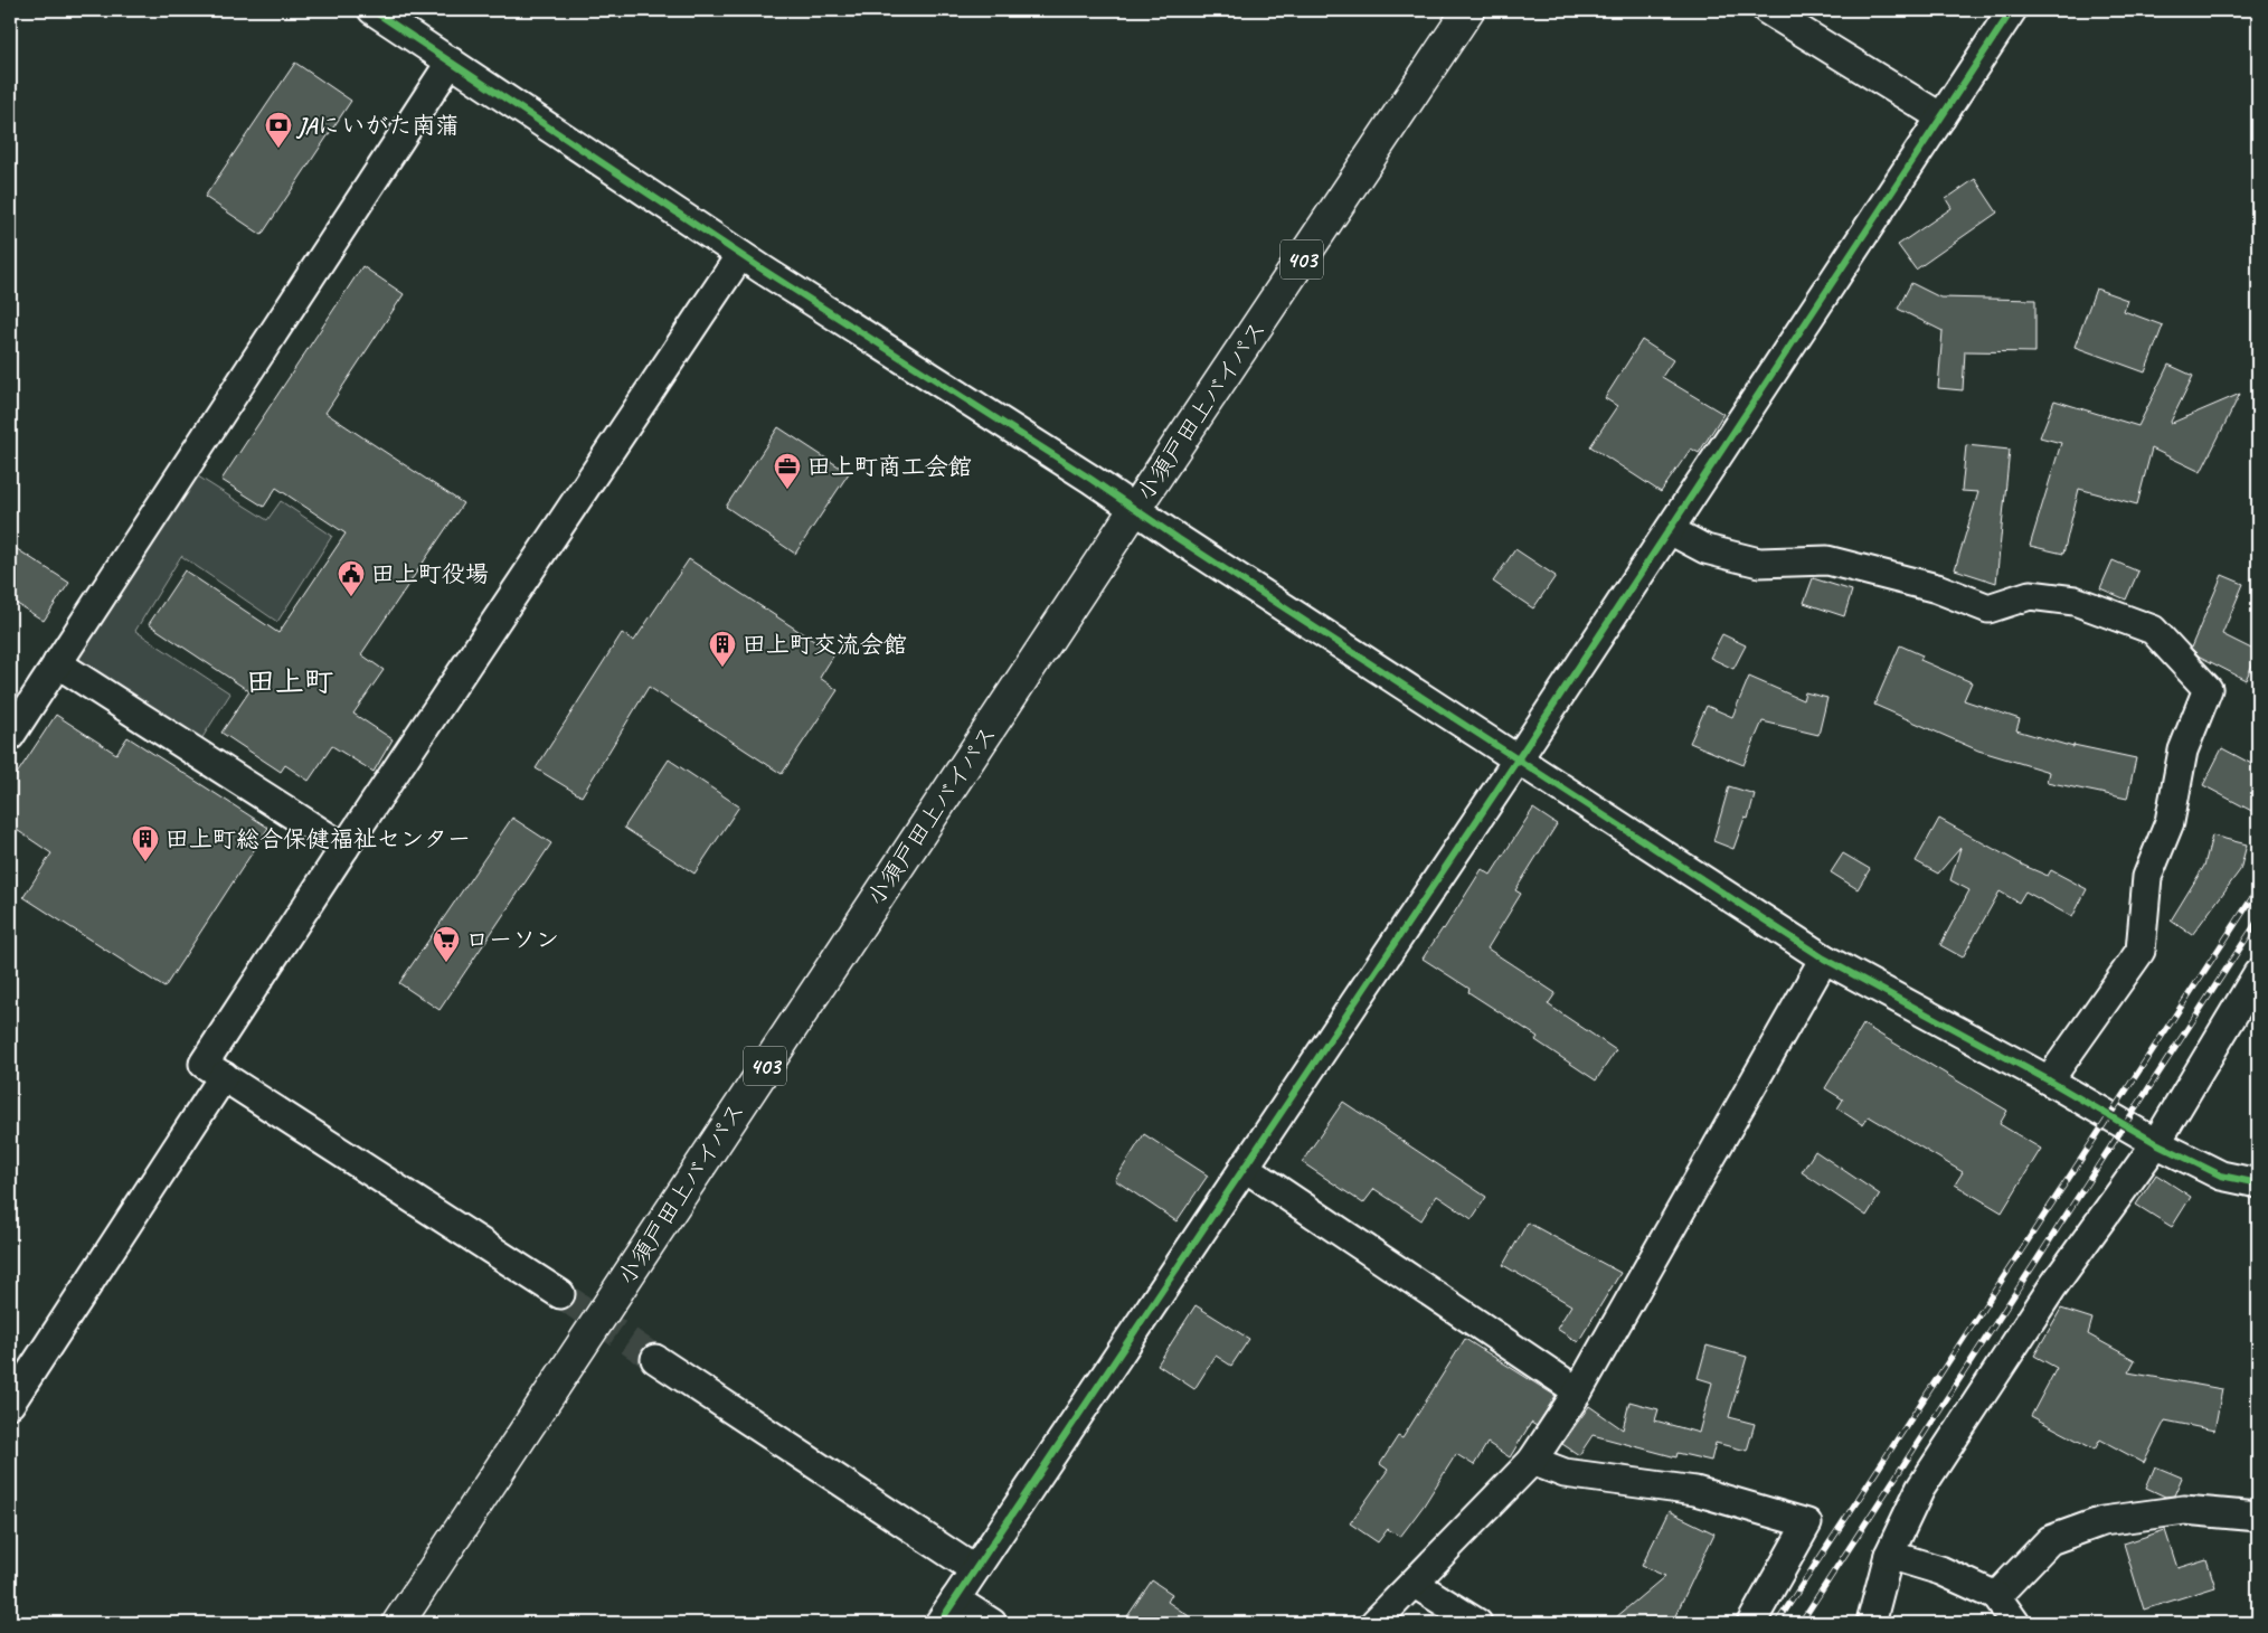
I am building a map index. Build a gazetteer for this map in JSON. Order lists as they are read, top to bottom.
{
  "streets": {
    "highway": ["403", "小須戸田上バイパス"]
  },
  "districts": ["田上町"],
  "places": {
    "bank": ["JAにいがた南蒲"],
    "office": ["田上町商工会館"],
    "public building": ["田上町役場"],
    "building": ["田上町交流会館", "田上町総合保健福祉センター"],
    "supermarket": ["ローソン"]
  }
}
